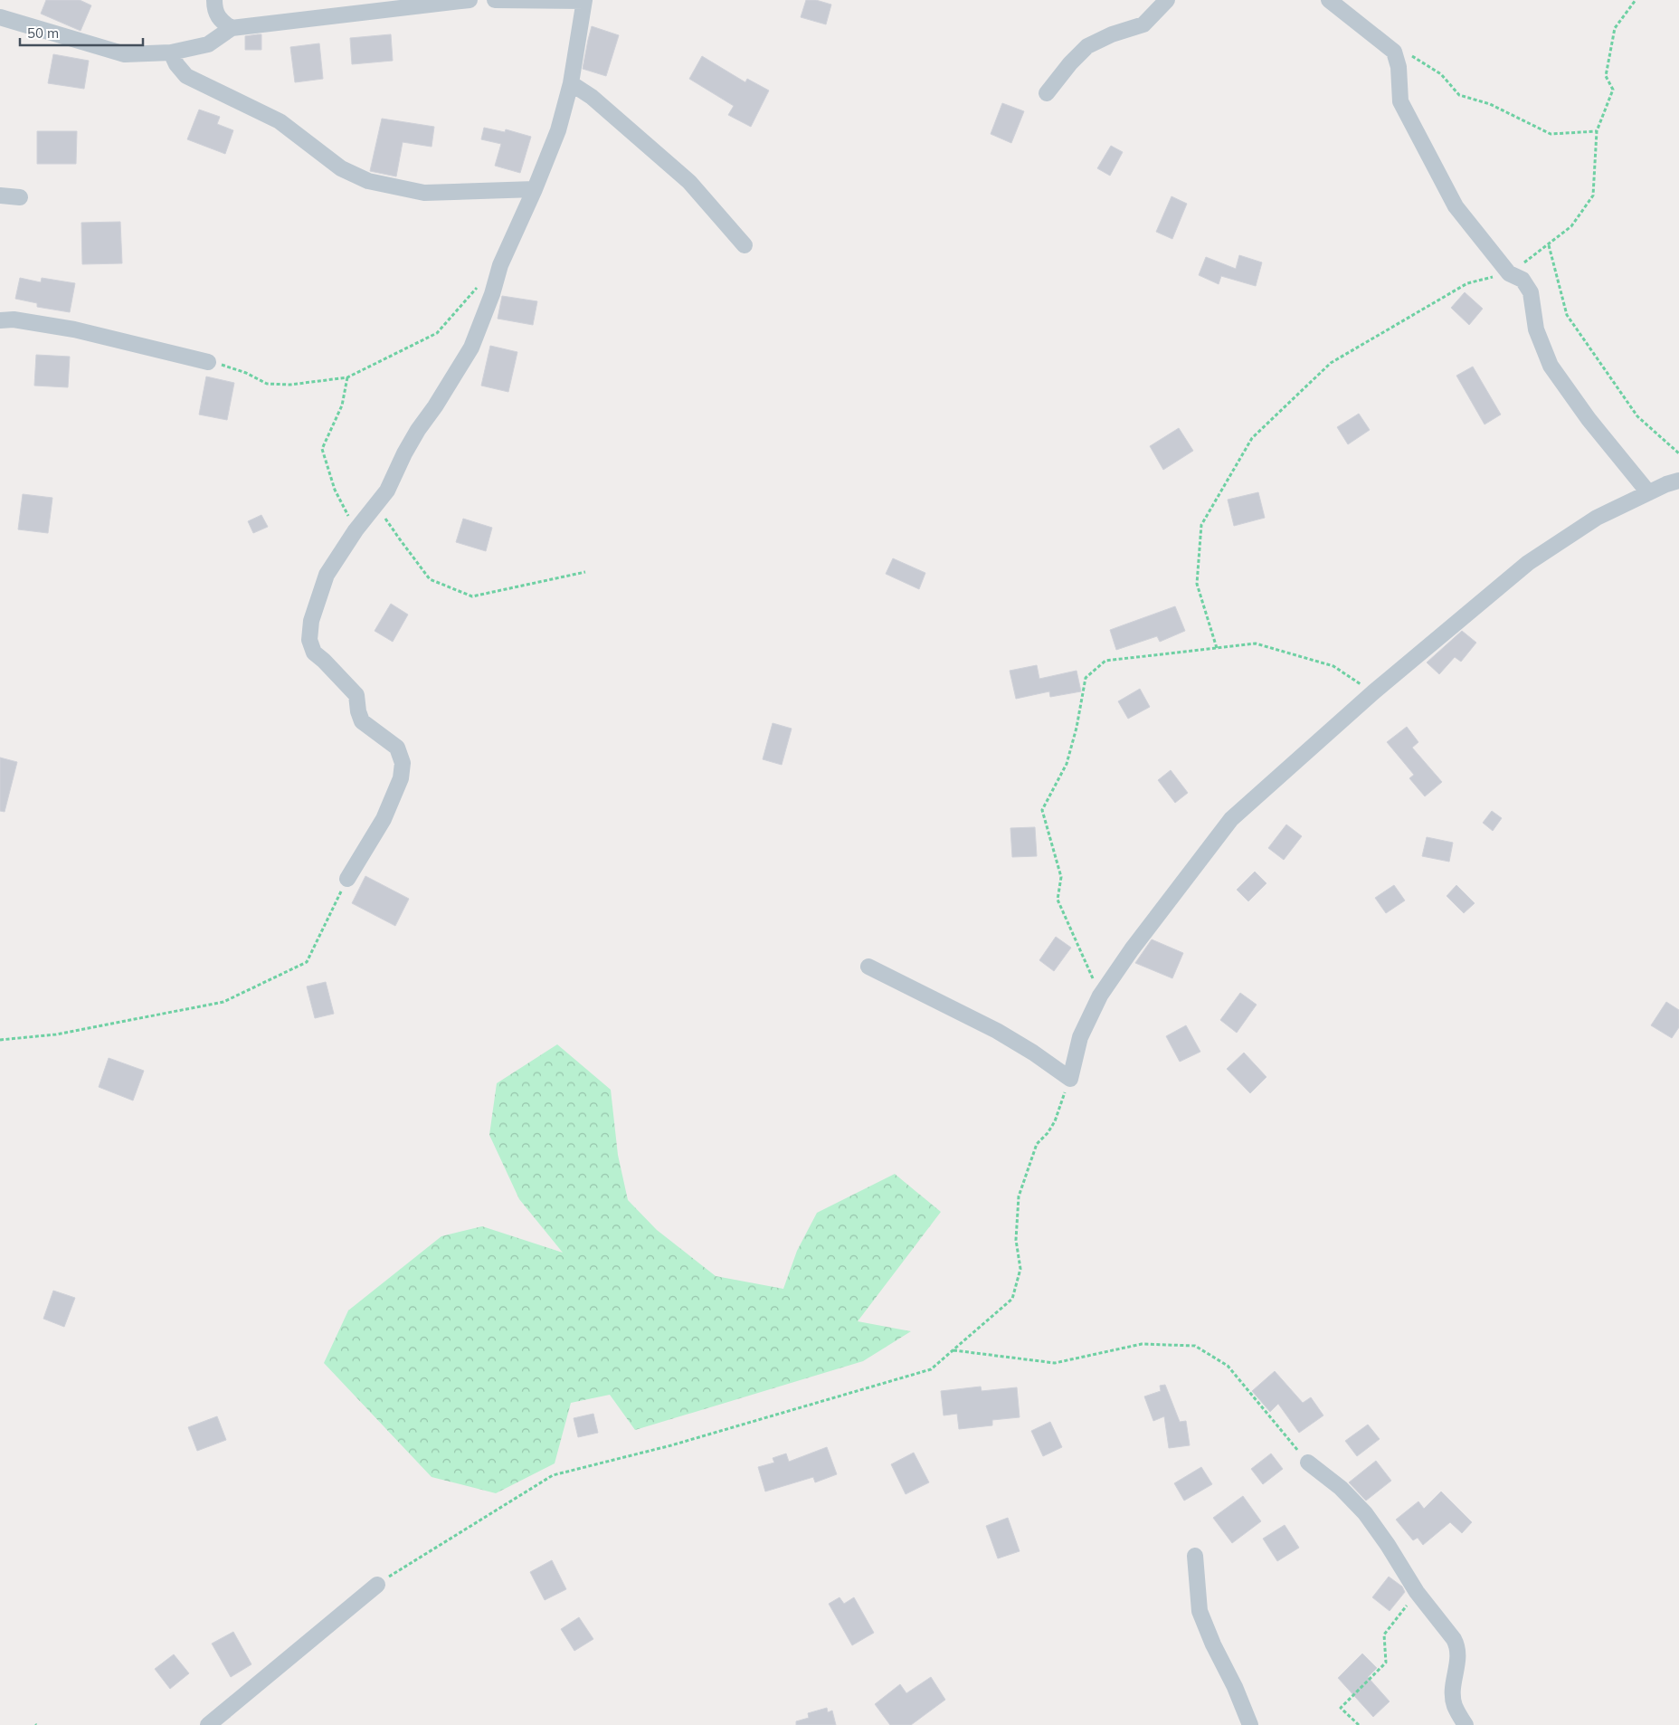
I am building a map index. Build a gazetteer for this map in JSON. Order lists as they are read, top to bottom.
{
  "scale_bar": "50 m"
}
